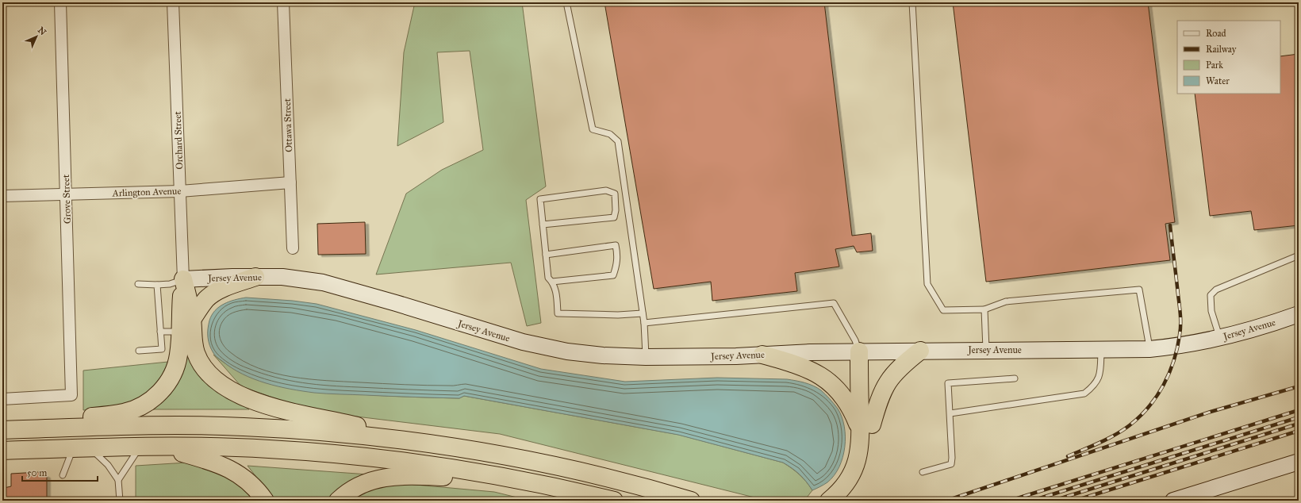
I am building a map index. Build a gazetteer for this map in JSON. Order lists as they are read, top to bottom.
{
  "streets": {
    "main road": ["Jersey Avenue"],
    "street": [
      "Ottawa Street",
      "Orchard Street",
      "Arlington Avenue",
      "Grove Street"
    ]
  },
  "crossings": [
    ["Ottawa Street", "Arlington Avenue"],
    ["Orchard Street", "Arlington Avenue"],
    ["Orchard Street", "Jersey Avenue"],
    ["Arlington Avenue", "Grove Street"]
  ],
  "legend": [
    "Road",
    "Railway",
    "Park",
    "Water"
  ],
  "scale_bar": "50 m",
  "north": "top right"
}
